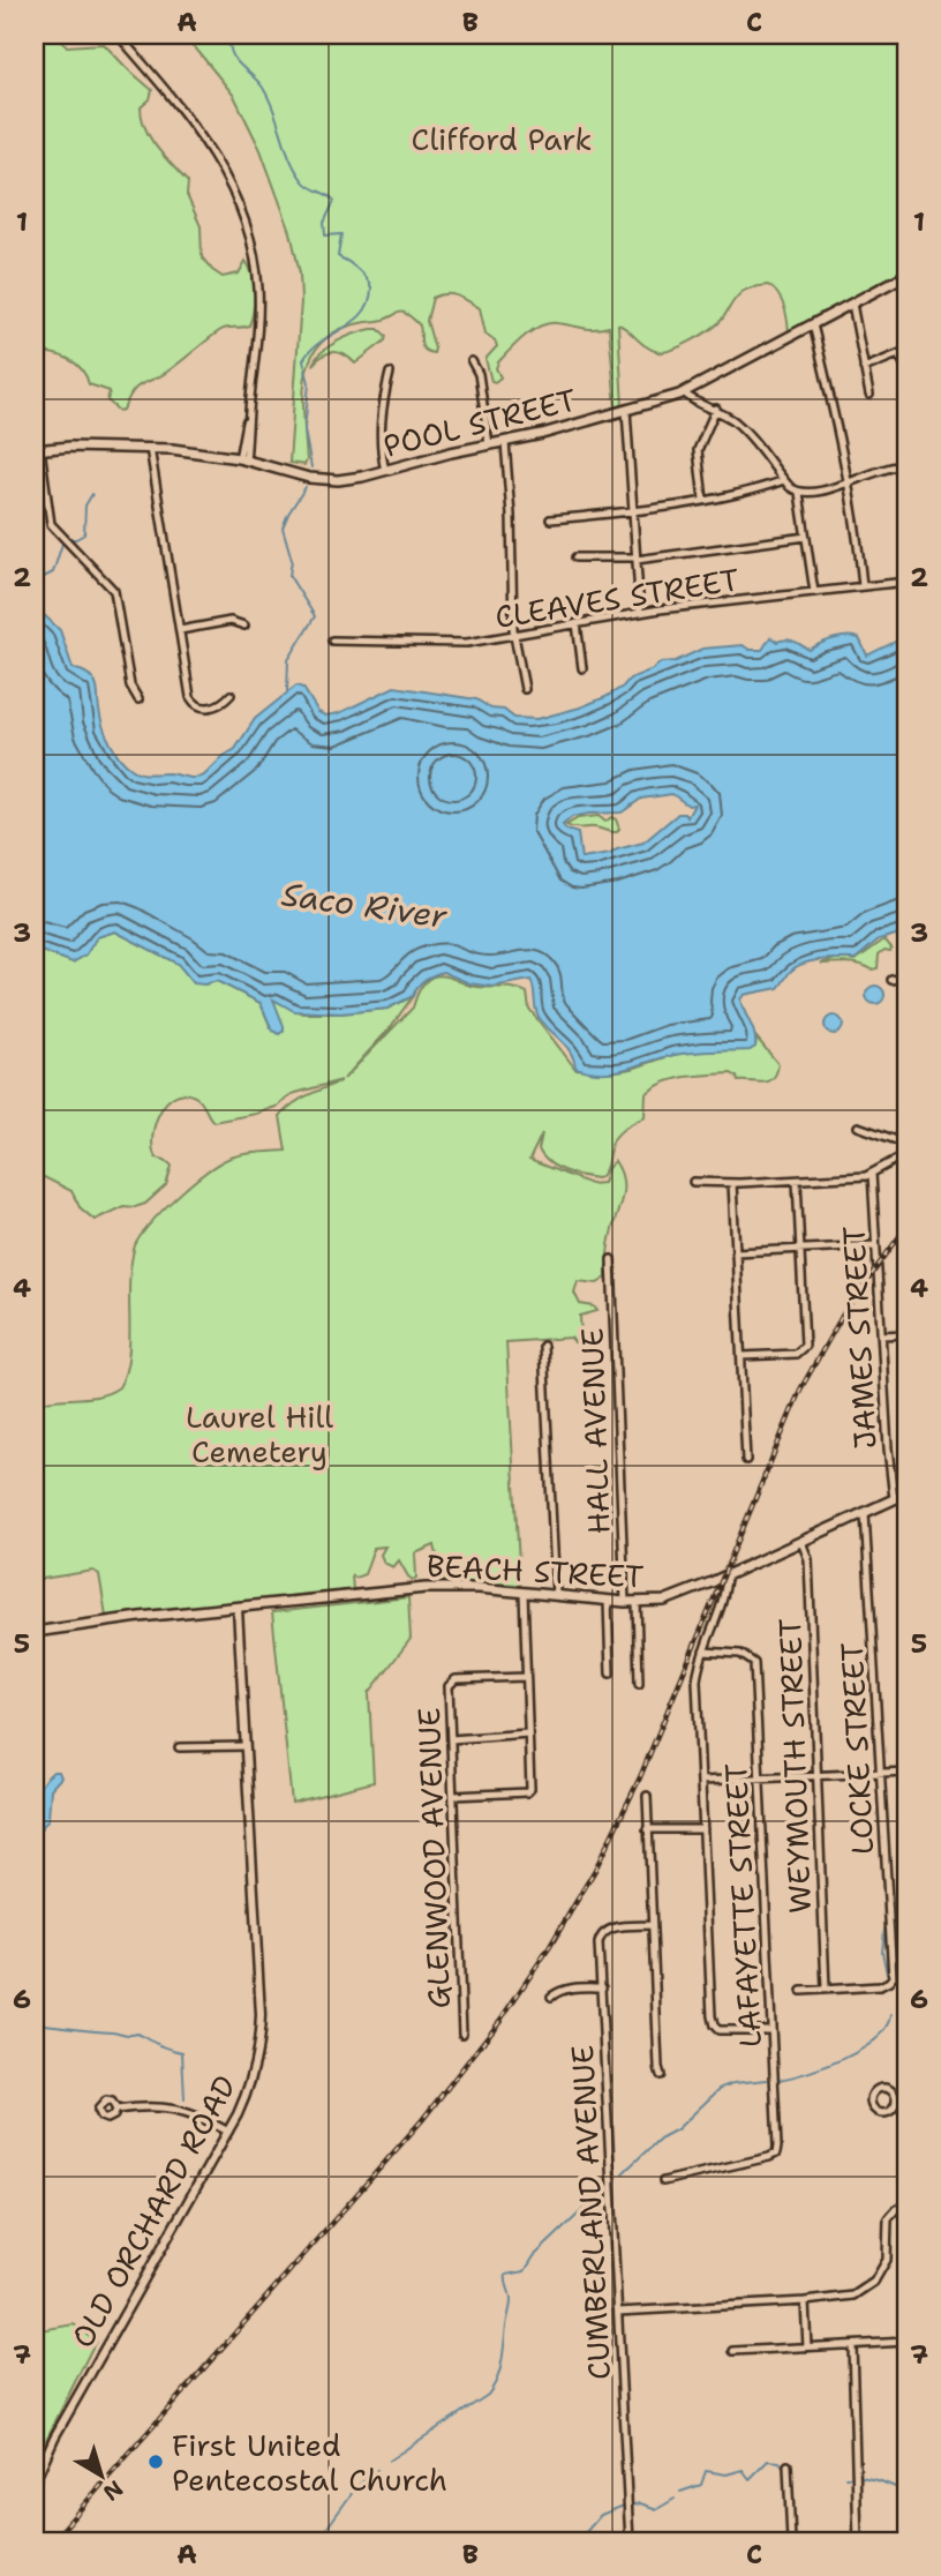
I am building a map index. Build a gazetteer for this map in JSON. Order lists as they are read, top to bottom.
{
  "streets": {
    "main road": ["POOL STREET", "BEACH STREET"],
    "street": [
      "CLEAVES STREET",
      "JAMES STREET",
      "HALL AVENUE",
      "LOCKE STREET",
      "WEYMOUTH STREET",
      "GLENWOOD AVENUE",
      "LAFAYETTE STREET",
      "OLD ORCHARD ROAD",
      "CUMBERLAND AVENUE"
    ]
  },
  "crossings": [
    ["JAMES STREET", "BEACH STREET"],
    ["HALL AVENUE", "BEACH STREET"],
    ["BEACH STREET", "LOCKE STREET"],
    ["BEACH STREET", "WEYMOUTH STREET"],
    ["BEACH STREET", "OLD ORCHARD ROAD"],
    ["LOCKE STREET", "WEYMOUTH STREET"]
  ],
  "water": ["Saco River"],
  "parks": ["Clifford Park", "Laurel Hill Cemetery"],
  "places": ["First United Pentecostal Church"],
  "north": "bottom right",
  "grid": {
    "columns": ["A", "B", "C"],
    "rows": [
      "1",
      "2",
      "3",
      "4",
      "5",
      "6",
      "7"
    ]
  }
}
